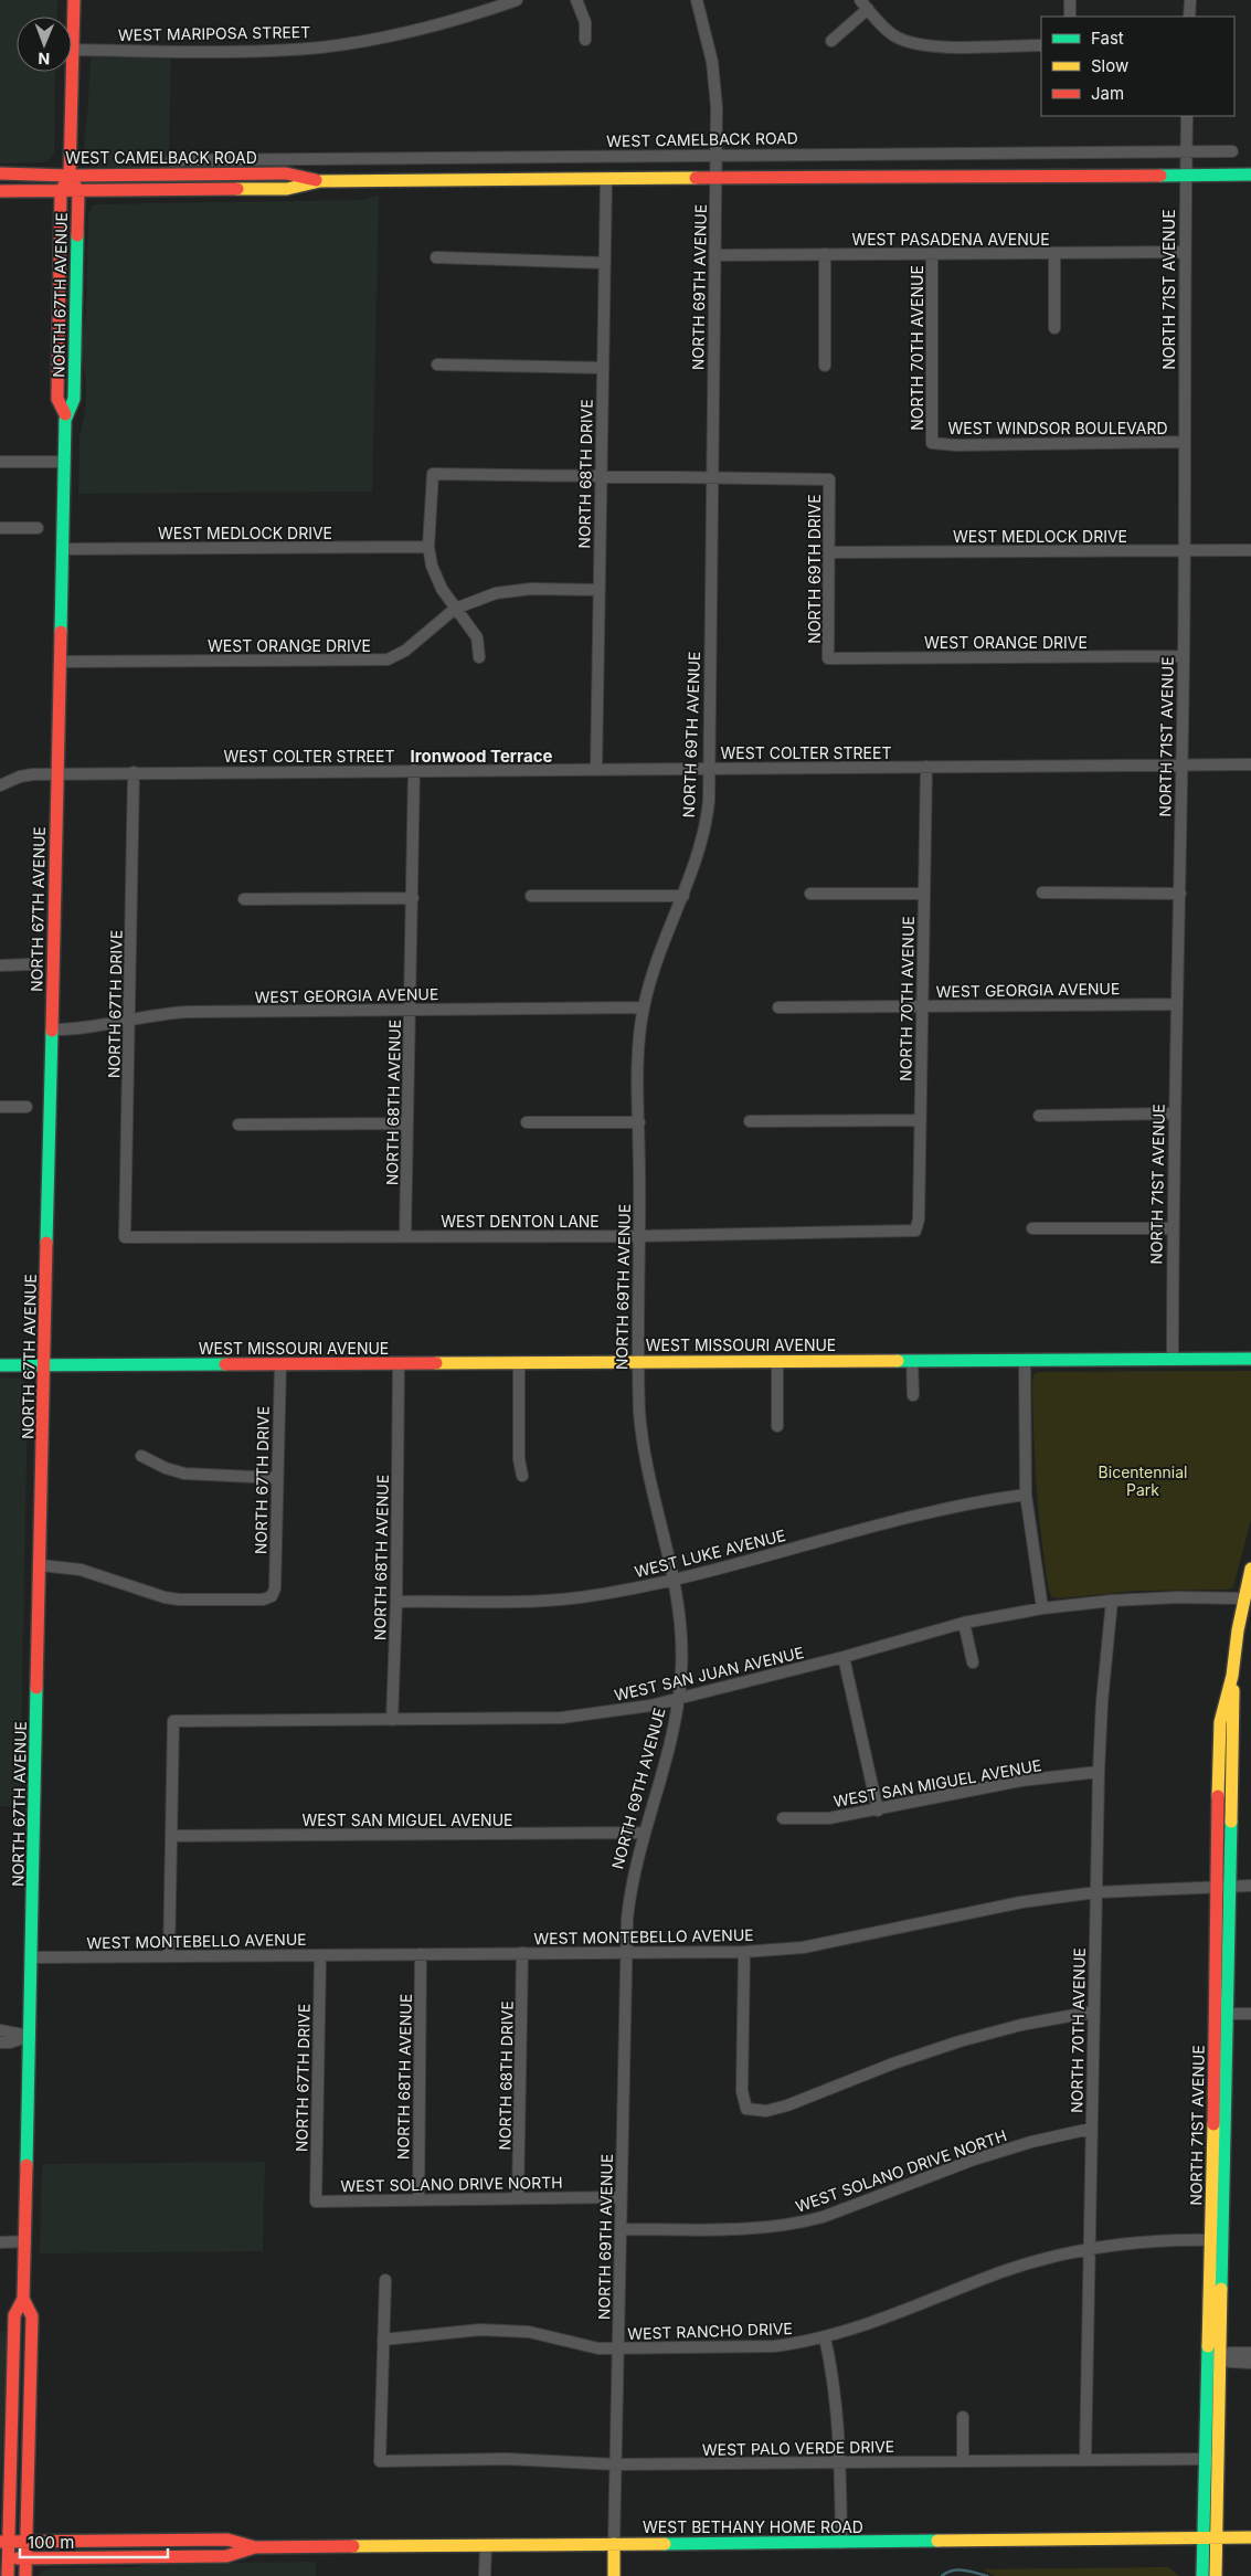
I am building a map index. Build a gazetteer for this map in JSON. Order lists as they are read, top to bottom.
{
  "streets": {
    "main road": [
      "WEST CAMELBACK ROAD",
      "NORTH 69TH AVENUE",
      "NORTH 71ST AVENUE",
      "NORTH 67TH AVENUE",
      "WEST MISSOURI AVENUE",
      "WEST BETHANY HOME ROAD"
    ],
    "street": [
      "WEST MARIPOSA STREET",
      "WEST PASADENA AVENUE",
      "NORTH 70TH AVENUE",
      "WEST WINDSOR BOULEVARD",
      "NORTH 68TH DRIVE",
      "WEST MEDLOCK DRIVE",
      "NORTH 69TH DRIVE",
      "WEST ORANGE DRIVE",
      "WEST COLTER STREET",
      "WEST GEORGIA AVENUE",
      "NORTH 67TH DRIVE",
      "NORTH 68TH AVENUE",
      "WEST DENTON LANE",
      "WEST LUKE AVENUE",
      "WEST SAN JUAN AVENUE",
      "WEST SAN MIGUEL AVENUE",
      "WEST MONTEBELLO AVENUE",
      "WEST SOLANO DRIVE NORTH",
      "WEST RANCHO DRIVE",
      "WEST PALO VERDE DRIVE"
    ]
  },
  "crossings": [
    ["WEST MARIPOSA STREET", "NORTH 67TH AVENUE"],
    ["WEST CAMELBACK ROAD", "NORTH 69TH AVENUE"],
    ["WEST CAMELBACK ROAD", "NORTH 71ST AVENUE"],
    ["WEST CAMELBACK ROAD", "NORTH 67TH AVENUE"],
    ["WEST CAMELBACK ROAD", "NORTH 68TH DRIVE"],
    ["WEST PASADENA AVENUE", "NORTH 69TH AVENUE"],
    ["WEST PASADENA AVENUE", "NORTH 71ST AVENUE"],
    ["WEST PASADENA AVENUE", "NORTH 70TH AVENUE"],
    ["NORTH 69TH AVENUE", "NORTH 69TH DRIVE"],
    ["NORTH 69TH AVENUE", "WEST COLTER STREET"],
    ["NORTH 69TH AVENUE", "WEST GEORGIA AVENUE"],
    ["NORTH 69TH AVENUE", "WEST DENTON LANE"],
    ["NORTH 69TH AVENUE", "WEST MISSOURI AVENUE"],
    ["NORTH 69TH AVENUE", "WEST LUKE AVENUE"],
    ["NORTH 69TH AVENUE", "WEST SAN JUAN AVENUE"],
    ["NORTH 69TH AVENUE", "WEST SAN MIGUEL AVENUE"],
    ["NORTH 69TH AVENUE", "WEST MONTEBELLO AVENUE"],
    ["NORTH 69TH AVENUE", "WEST SOLANO DRIVE NORTH"],
    ["NORTH 69TH AVENUE", "WEST RANCHO DRIVE"],
    ["NORTH 69TH AVENUE", "WEST PALO VERDE DRIVE"],
    ["NORTH 69TH AVENUE", "WEST BETHANY HOME ROAD"],
    ["NORTH 71ST AVENUE", "WEST WINDSOR BOULEVARD"],
    ["NORTH 71ST AVENUE", "WEST MEDLOCK DRIVE"],
    ["NORTH 71ST AVENUE", "WEST ORANGE DRIVE"],
    ["NORTH 71ST AVENUE", "WEST COLTER STREET"],
    ["NORTH 71ST AVENUE", "WEST GEORGIA AVENUE"],
    ["NORTH 71ST AVENUE", "WEST MISSOURI AVENUE"],
    ["NORTH 71ST AVENUE", "WEST SAN JUAN AVENUE"],
    ["NORTH 71ST AVENUE", "WEST MONTEBELLO AVENUE"],
    ["NORTH 71ST AVENUE", "WEST RANCHO DRIVE"],
    ["NORTH 71ST AVENUE", "WEST PALO VERDE DRIVE"],
    ["NORTH 71ST AVENUE", "WEST BETHANY HOME ROAD"],
    ["NORTH 67TH AVENUE", "WEST MEDLOCK DRIVE"],
    ["NORTH 67TH AVENUE", "WEST ORANGE DRIVE"],
    ["NORTH 67TH AVENUE", "WEST COLTER STREET"],
    ["NORTH 67TH AVENUE", "WEST GEORGIA AVENUE"],
    ["NORTH 67TH AVENUE", "NORTH 67TH DRIVE"],
    ["NORTH 67TH AVENUE", "WEST MISSOURI AVENUE"],
    ["NORTH 67TH AVENUE", "WEST MONTEBELLO AVENUE"],
    ["NORTH 67TH AVENUE", "WEST BETHANY HOME ROAD"],
    ["NORTH 70TH AVENUE", "WEST WINDSOR BOULEVARD"],
    ["NORTH 70TH AVENUE", "WEST COLTER STREET"],
    ["NORTH 70TH AVENUE", "WEST GEORGIA AVENUE"],
    ["NORTH 70TH AVENUE", "WEST DENTON LANE"],
    ["NORTH 70TH AVENUE", "WEST SAN JUAN AVENUE"],
    ["NORTH 70TH AVENUE", "WEST SAN MIGUEL AVENUE"],
    ["NORTH 70TH AVENUE", "WEST MONTEBELLO AVENUE"],
    ["NORTH 70TH AVENUE", "WEST SOLANO DRIVE NORTH"],
    ["NORTH 70TH AVENUE", "WEST RANCHO DRIVE"],
    ["NORTH 70TH AVENUE", "WEST PALO VERDE DRIVE"],
    ["NORTH 68TH DRIVE", "WEST ORANGE DRIVE"],
    ["NORTH 68TH DRIVE", "WEST COLTER STREET"],
    ["NORTH 68TH DRIVE", "WEST MONTEBELLO AVENUE"],
    ["NORTH 68TH DRIVE", "WEST SOLANO DRIVE NORTH"],
    ["WEST MEDLOCK DRIVE", "NORTH 69TH DRIVE"],
    ["NORTH 69TH DRIVE", "WEST ORANGE DRIVE"],
    ["WEST COLTER STREET", "NORTH 67TH DRIVE"],
    ["WEST COLTER STREET", "NORTH 68TH AVENUE"],
    ["WEST GEORGIA AVENUE", "NORTH 67TH DRIVE"],
    ["WEST GEORGIA AVENUE", "NORTH 68TH AVENUE"],
    ["NORTH 67TH DRIVE", "WEST DENTON LANE"],
    ["NORTH 67TH DRIVE", "WEST MISSOURI AVENUE"],
    ["NORTH 67TH DRIVE", "WEST MONTEBELLO AVENUE"],
    ["NORTH 67TH DRIVE", "WEST SOLANO DRIVE NORTH"],
    ["NORTH 68TH AVENUE", "WEST DENTON LANE"],
    ["NORTH 68TH AVENUE", "WEST MISSOURI AVENUE"],
    ["NORTH 68TH AVENUE", "WEST LUKE AVENUE"],
    ["NORTH 68TH AVENUE", "WEST SAN JUAN AVENUE"],
    ["NORTH 68TH AVENUE", "WEST MONTEBELLO AVENUE"],
    ["NORTH 68TH AVENUE", "WEST SOLANO DRIVE NORTH"],
    ["WEST SAN JUAN AVENUE", "WEST SAN MIGUEL AVENUE"],
    ["WEST RANCHO DRIVE", "WEST PALO VERDE DRIVE"]
  ],
  "districts": ["Ironwood Terrace"],
  "parks": ["Bicentennial Park"],
  "legend": ["Fast", "Slow", "Jam"],
  "scale_bar": "100 m",
  "north": "bottom"
}
